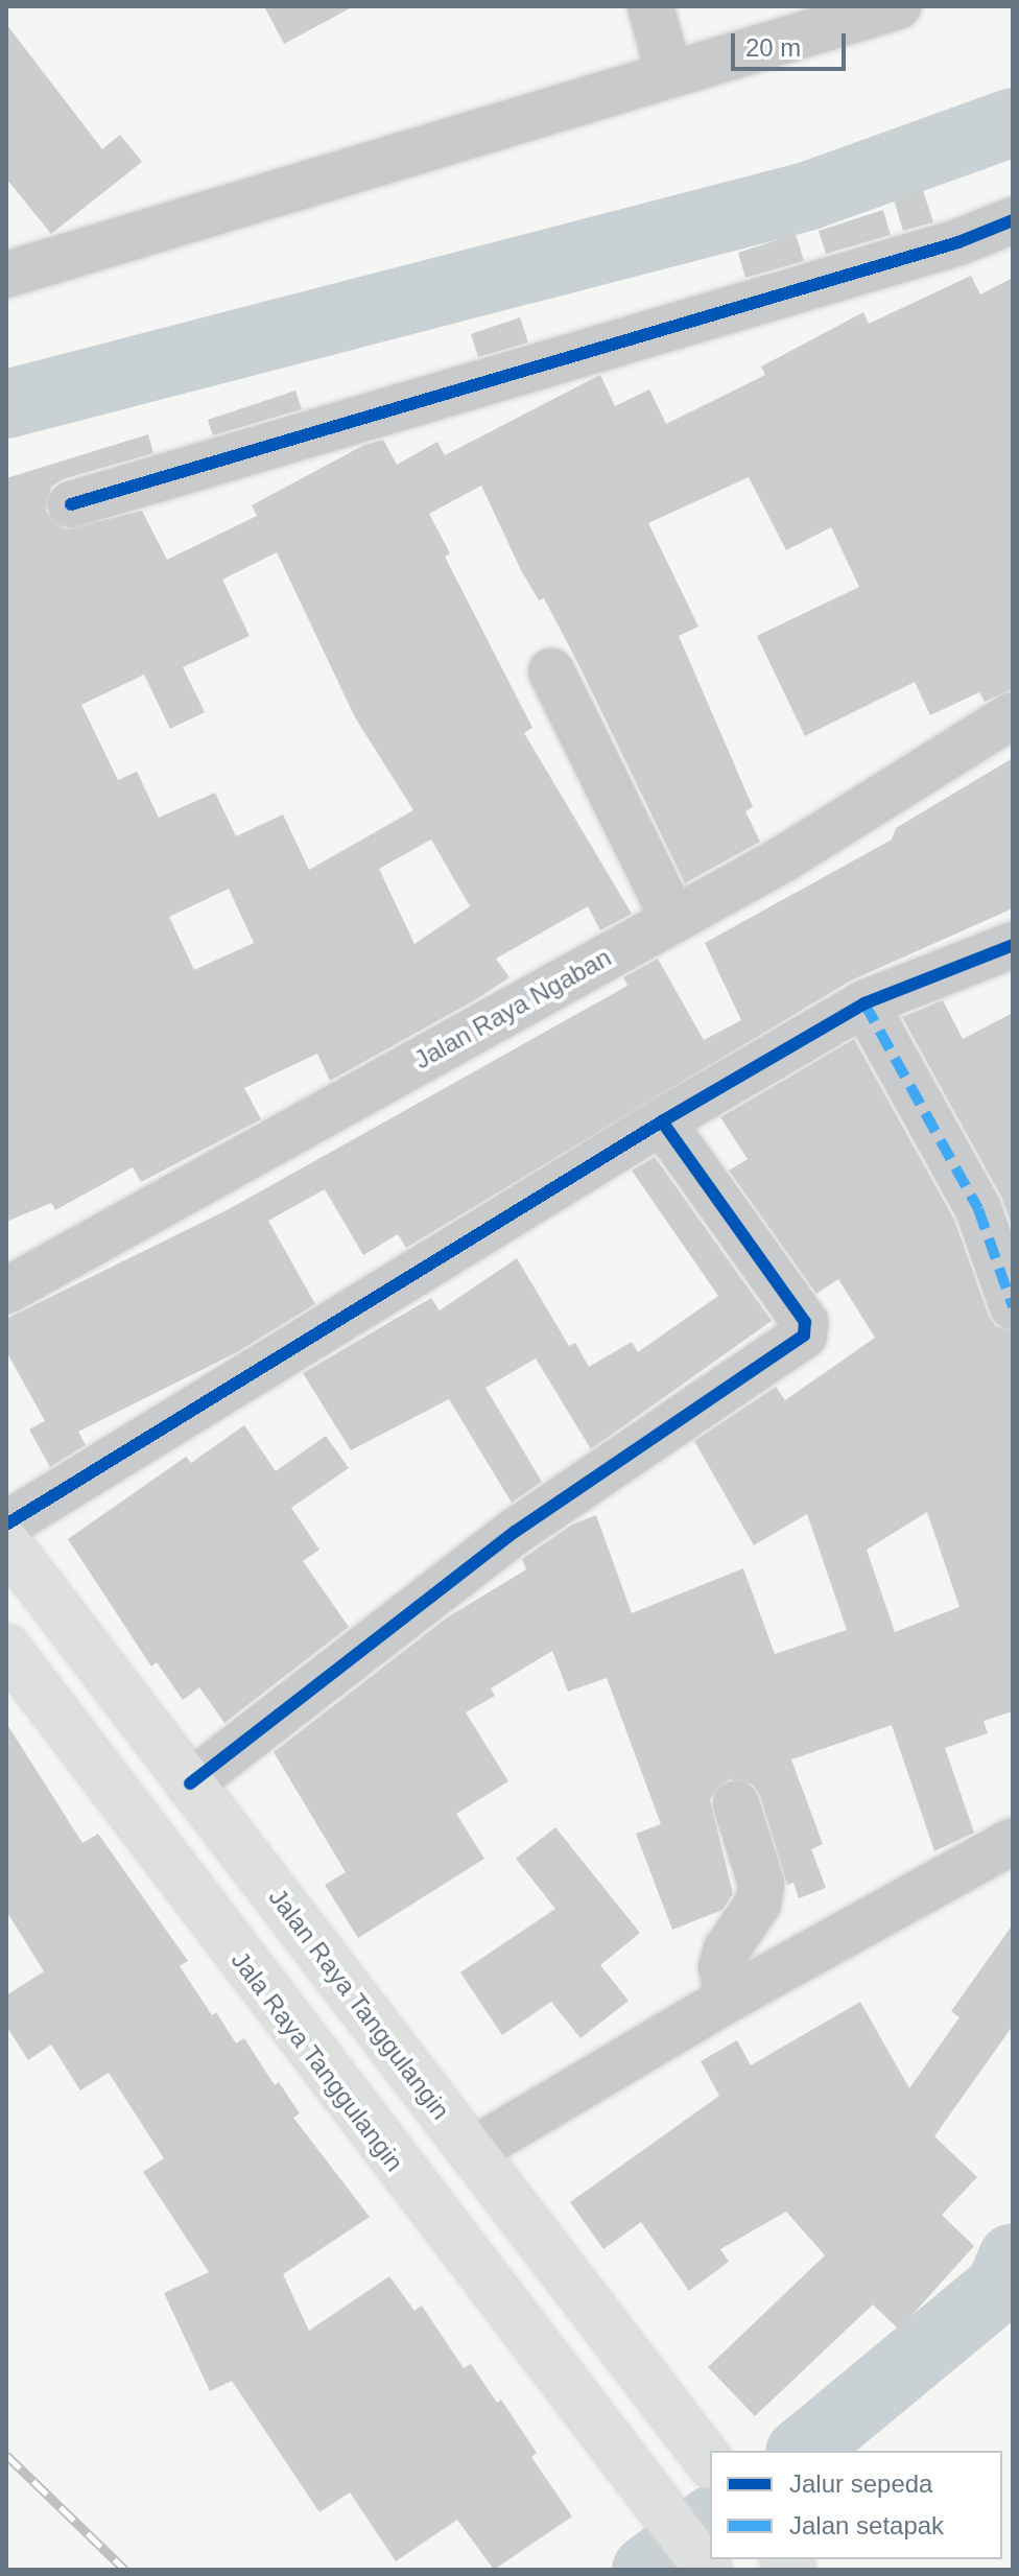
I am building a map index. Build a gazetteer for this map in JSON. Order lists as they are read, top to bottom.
{
  "streets": {
    "highway": ["Jalan Raya Tanggulangin", "Jala Raya Tanggulangin"],
    "street": ["Jalan Raya Ngaban"]
  },
  "legend": ["Jalur sepeda", "Jalan setapak"],
  "scale_bar": "20 m"
}
